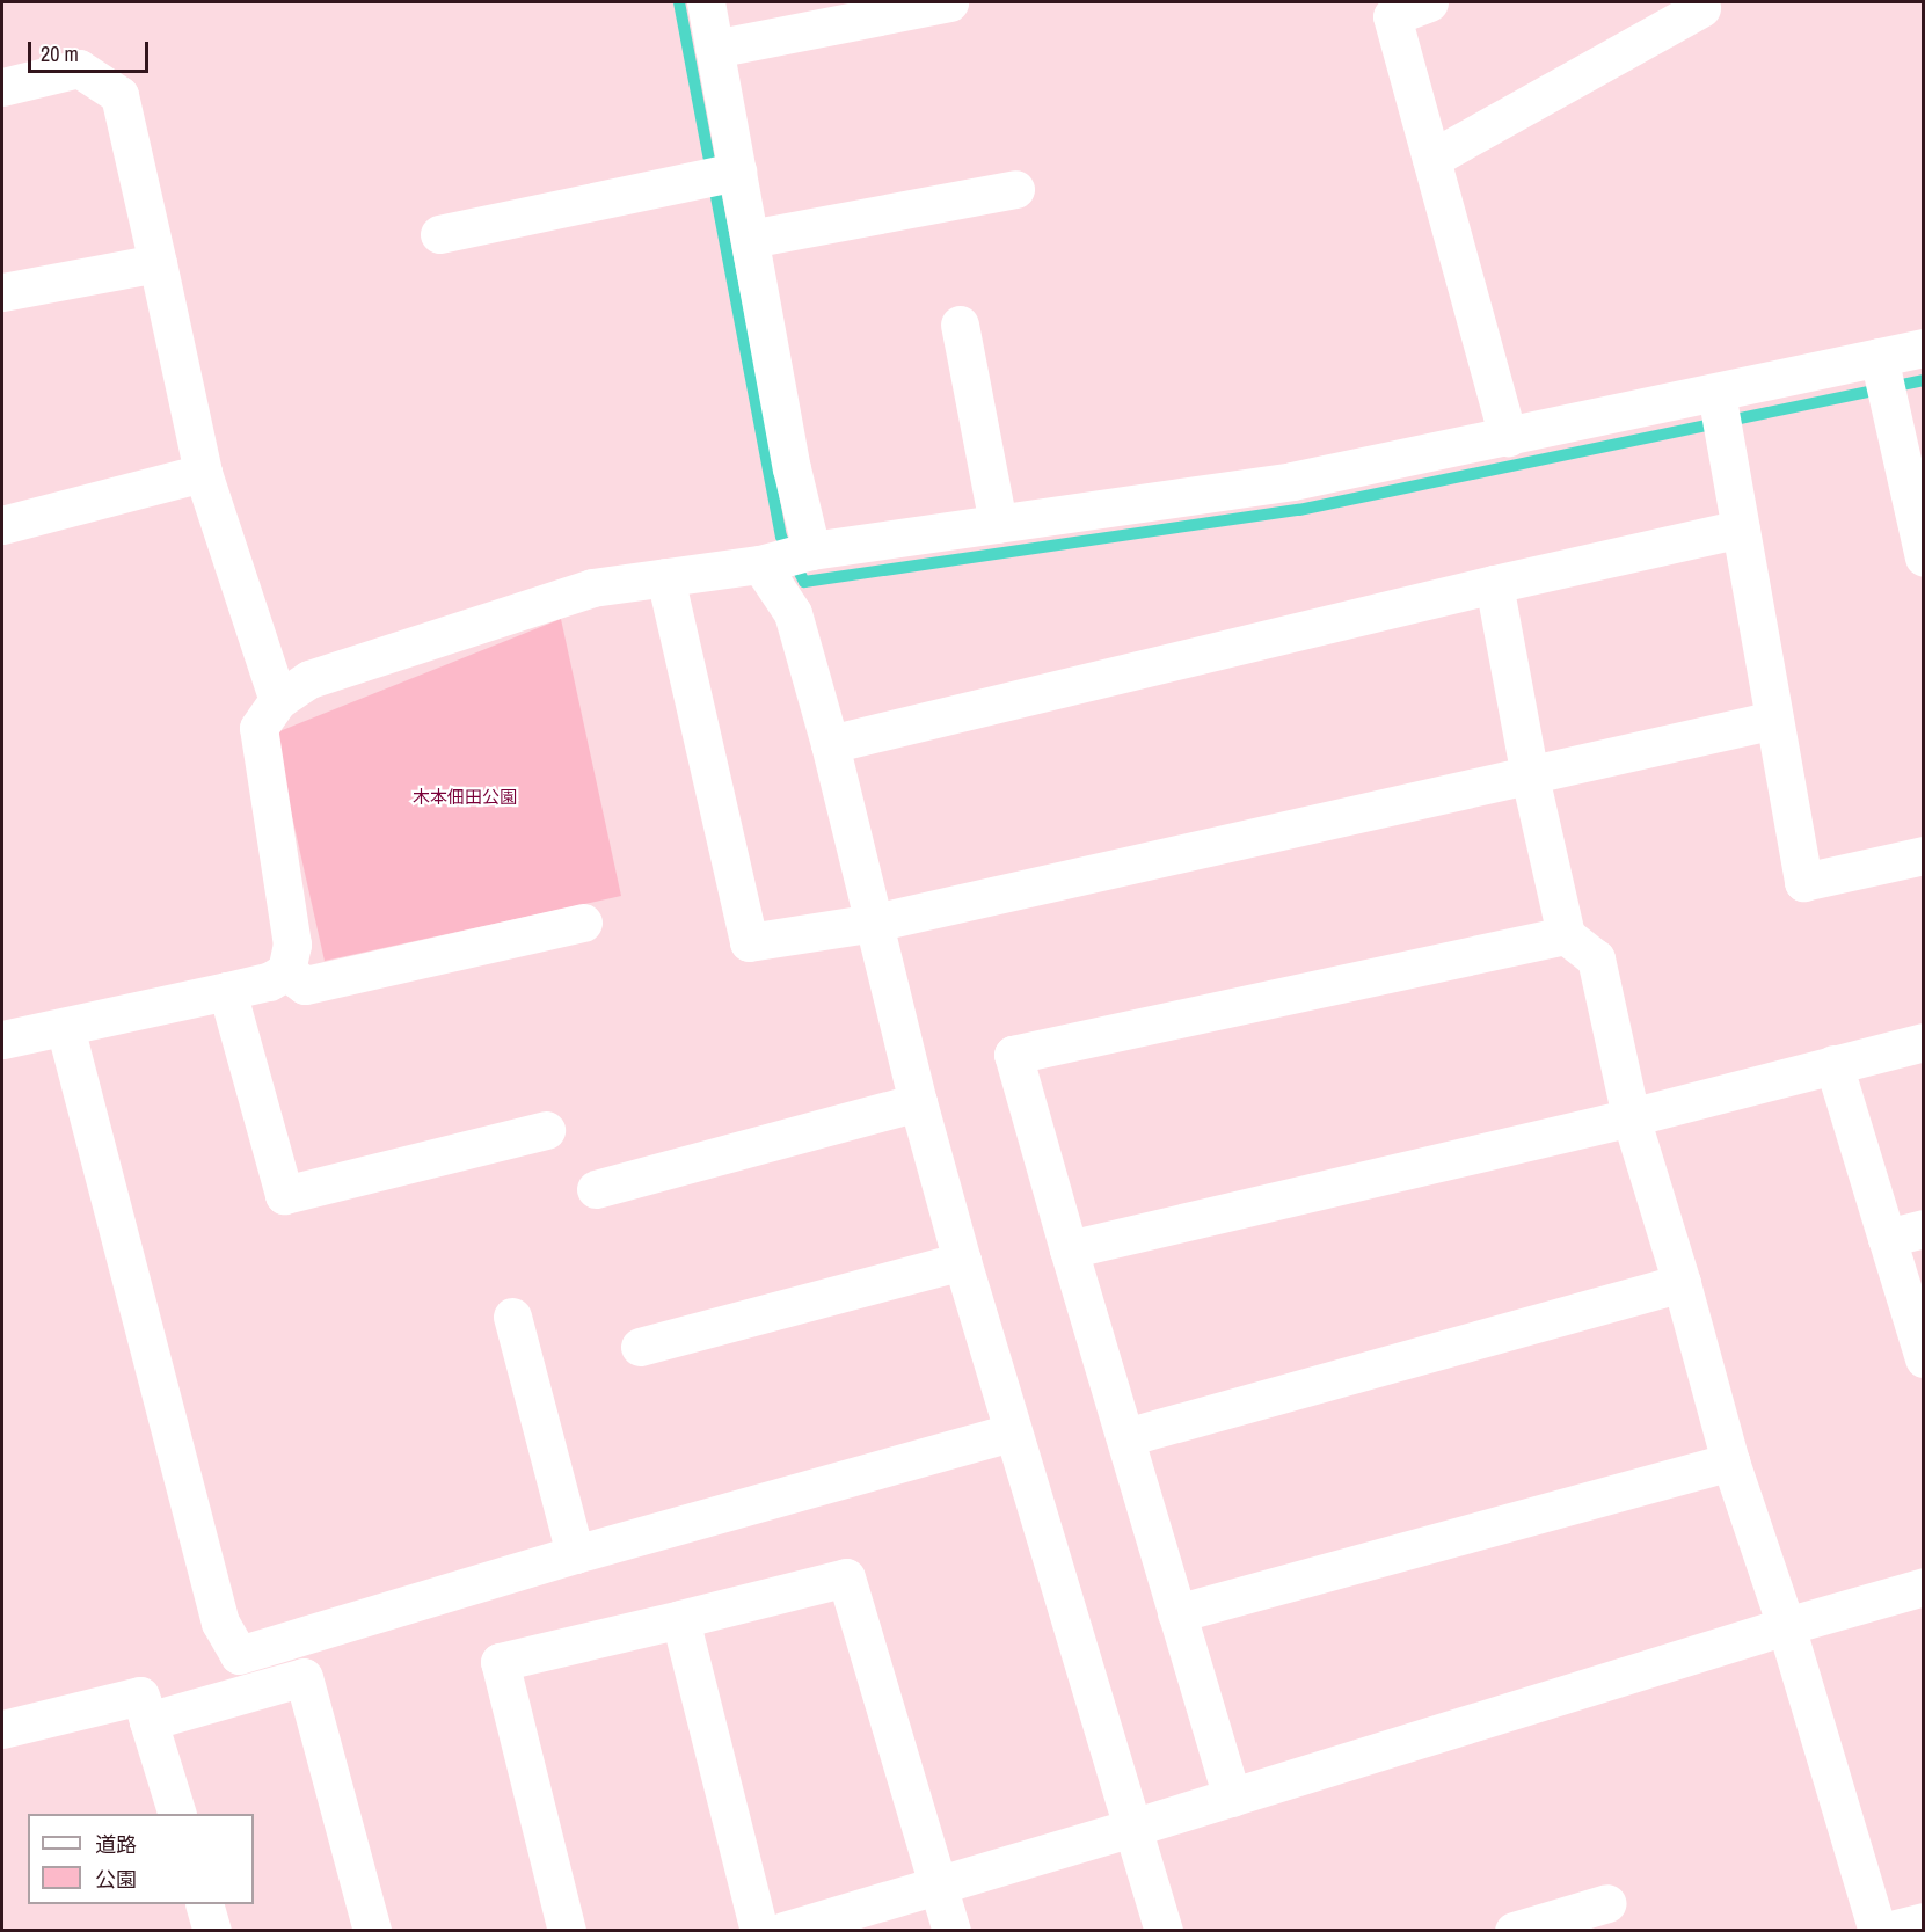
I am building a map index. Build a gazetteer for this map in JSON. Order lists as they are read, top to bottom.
{
  "parks": ["木本佃田公園"],
  "legend": ["道路", "公園"],
  "scale_bar": "20 m"
}
